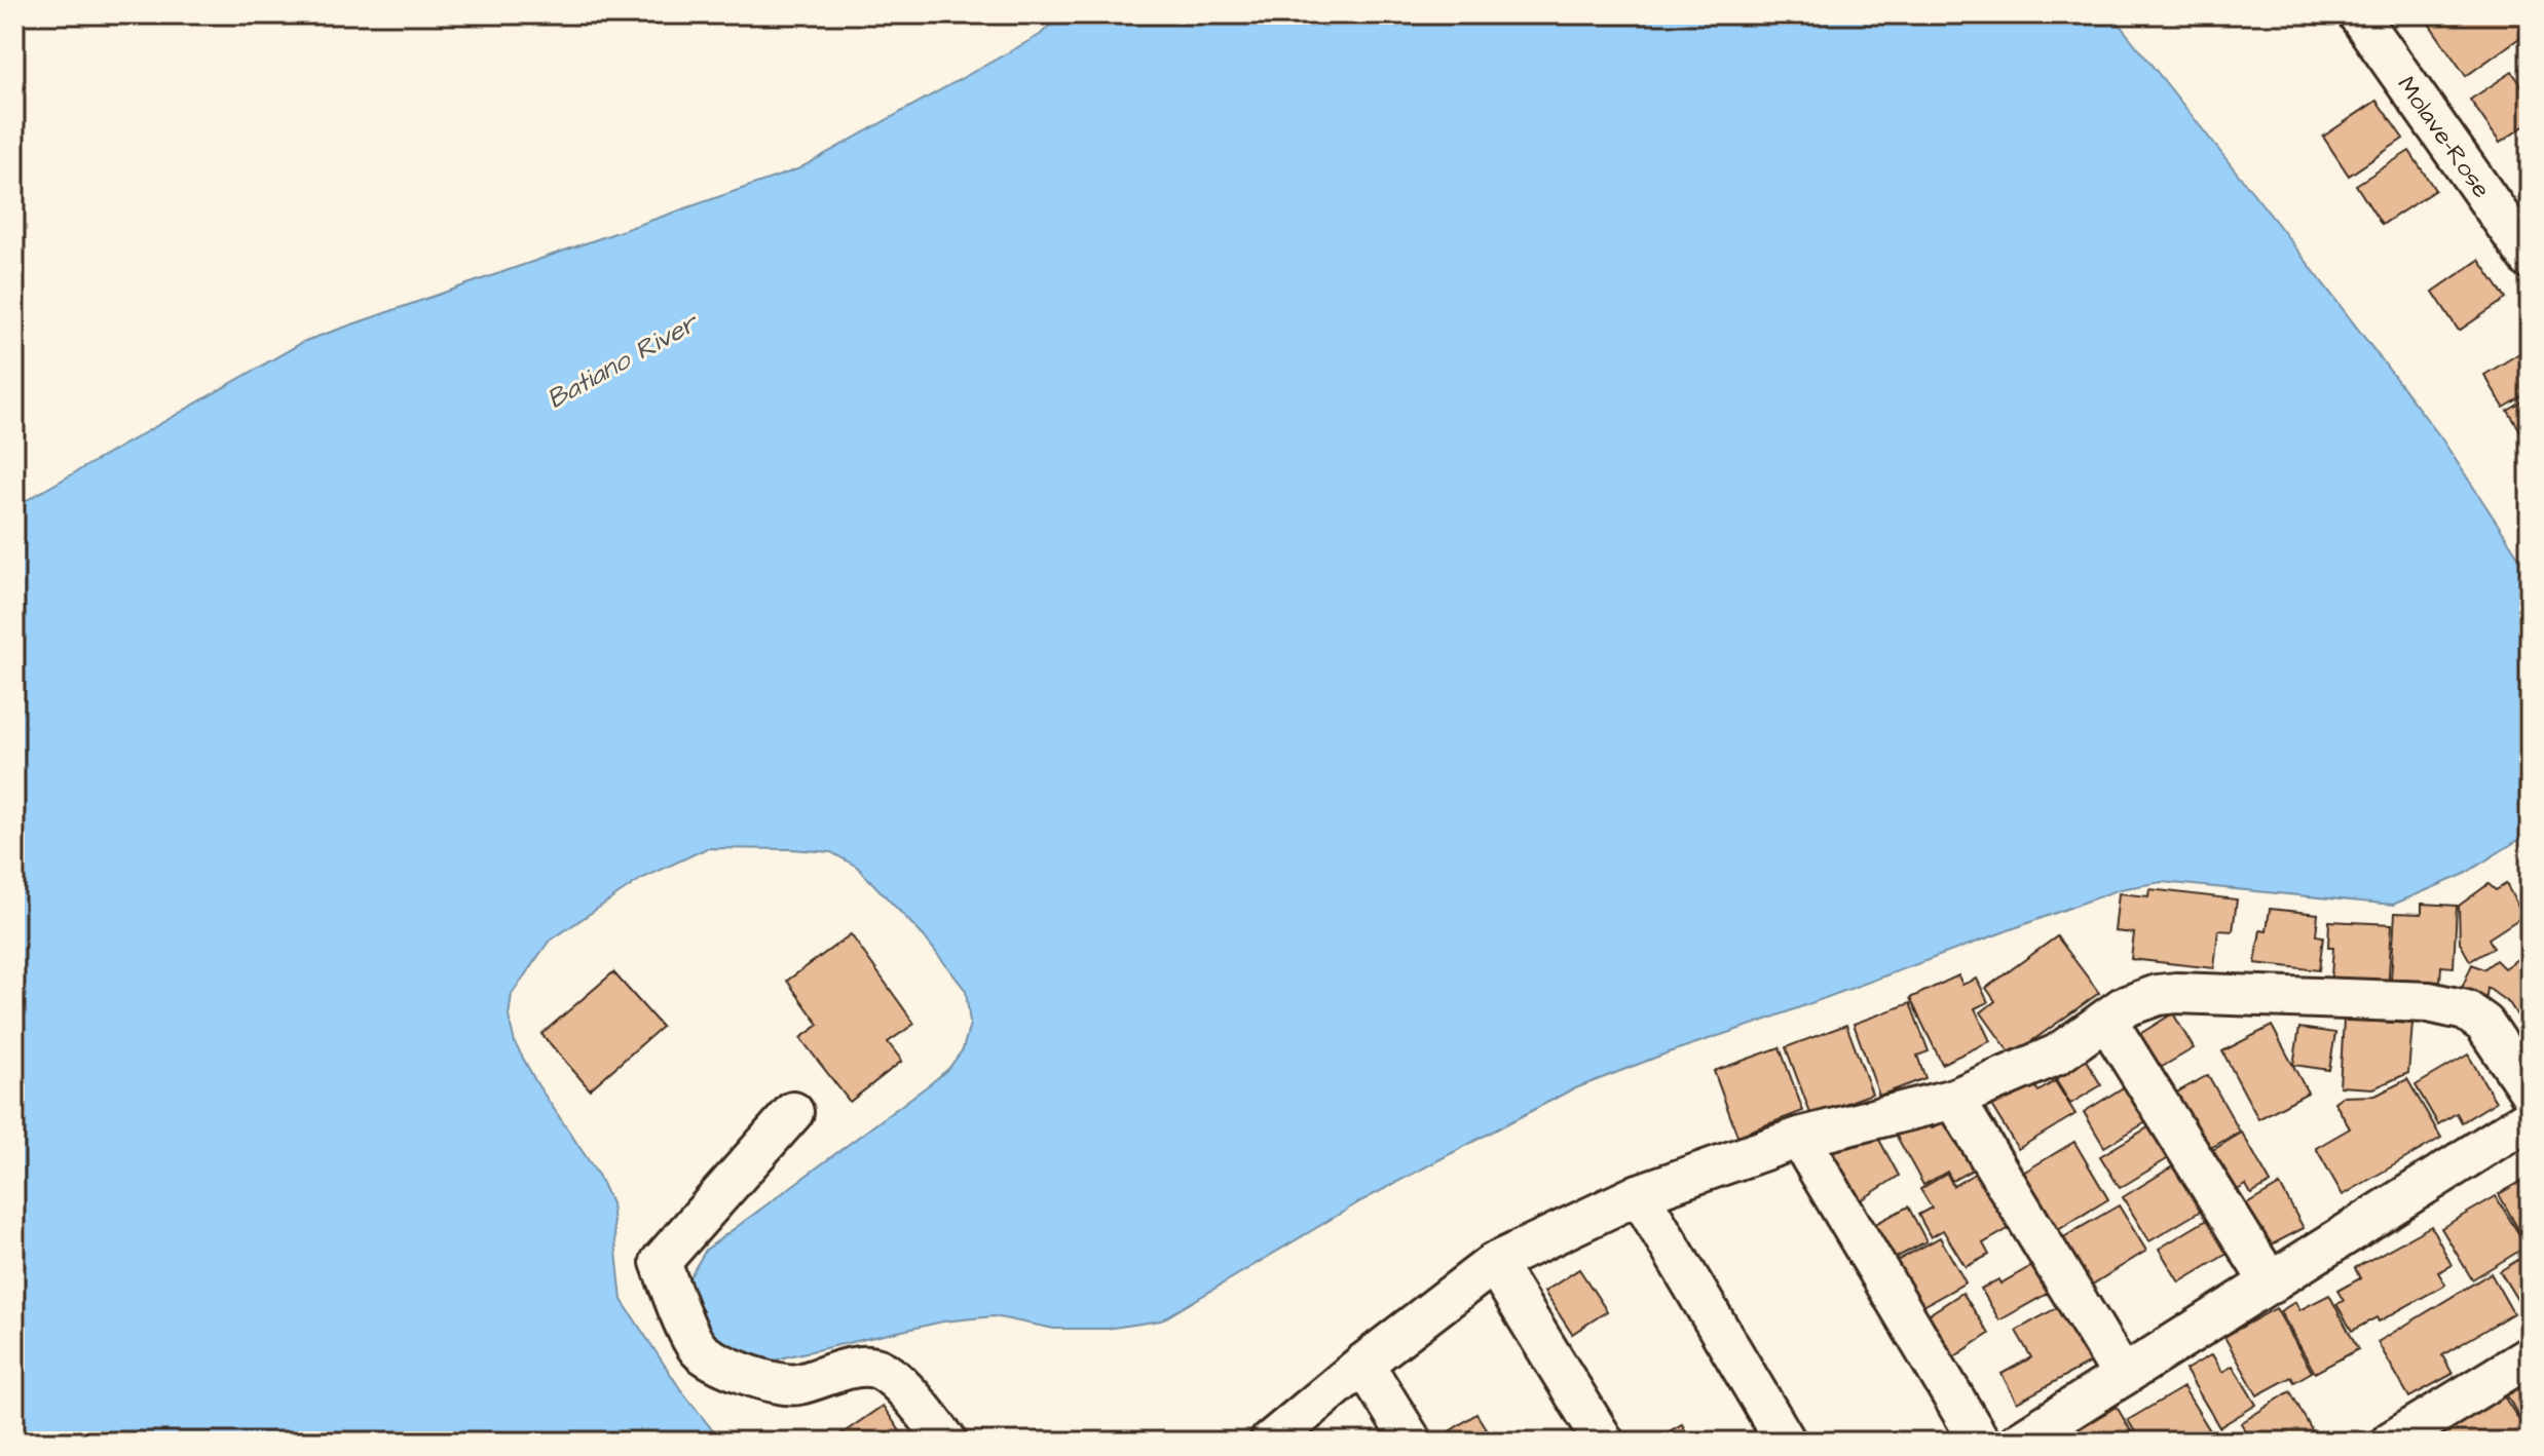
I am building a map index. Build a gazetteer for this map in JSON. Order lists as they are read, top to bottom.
{
  "streets": {
    "street": ["Molave-Rose"]
  },
  "water": ["Batiano River"]
}
